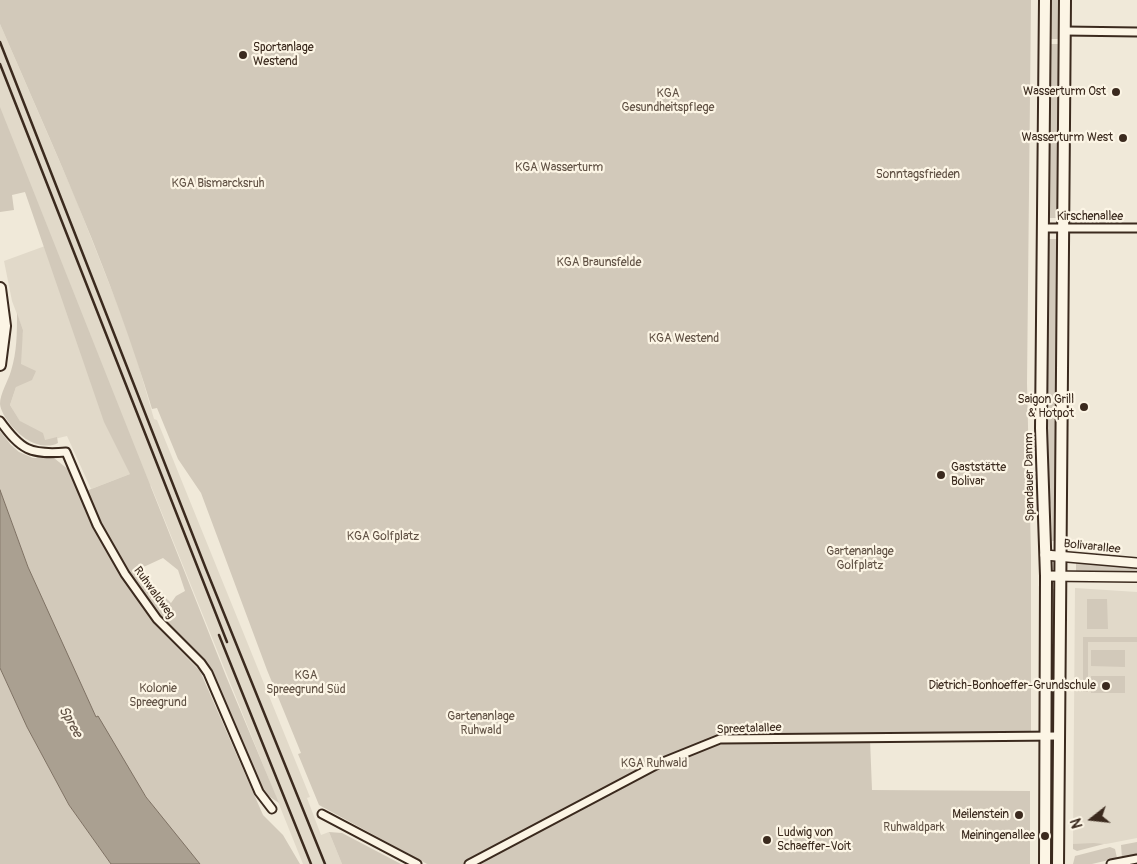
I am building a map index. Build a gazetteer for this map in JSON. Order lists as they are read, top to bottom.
{
  "streets": {
    "main road": ["Spandauer Damm"],
    "street": [
      "Kirschenallee",
      "Bolivarallee",
      "Ruhwaldweg",
      "Spreetalallee"
    ]
  },
  "crossings": [
    ["Kirschenallee", "Spandauer Damm"],
    ["Spandauer Damm", "Bolivarallee"],
    ["Spandauer Damm", "Spreetalallee"]
  ],
  "water": ["Spree"],
  "parks": [
    "KGA Gesundheitspflege",
    "KGA Wasserturm",
    "Sonntagsfrieden",
    "KGA Bismarcksruh",
    "KGA Braunsfelde",
    "KGA Westend",
    "KGA Golfplatz",
    "Gartenanlage Golfplatz",
    "KGA Spreegrund Süd",
    "Kolonie Spreegrund",
    "Gartenanlage Ruhwald",
    "KGA Ruhwald",
    "Ruhwaldpark"
  ],
  "places": [
    "Sportanlage Westend",
    "Wasserturm Ost",
    "Wasserturm West",
    "Saigon Grill & Hotpot",
    "Gaststätte Bolivar",
    "Dietrich-Bonhoeffer-Grundschule",
    "Meilenstein",
    "Meiningenallee",
    "Ludwig von Schaeffer-Voit"
  ],
  "north": "left"
}
